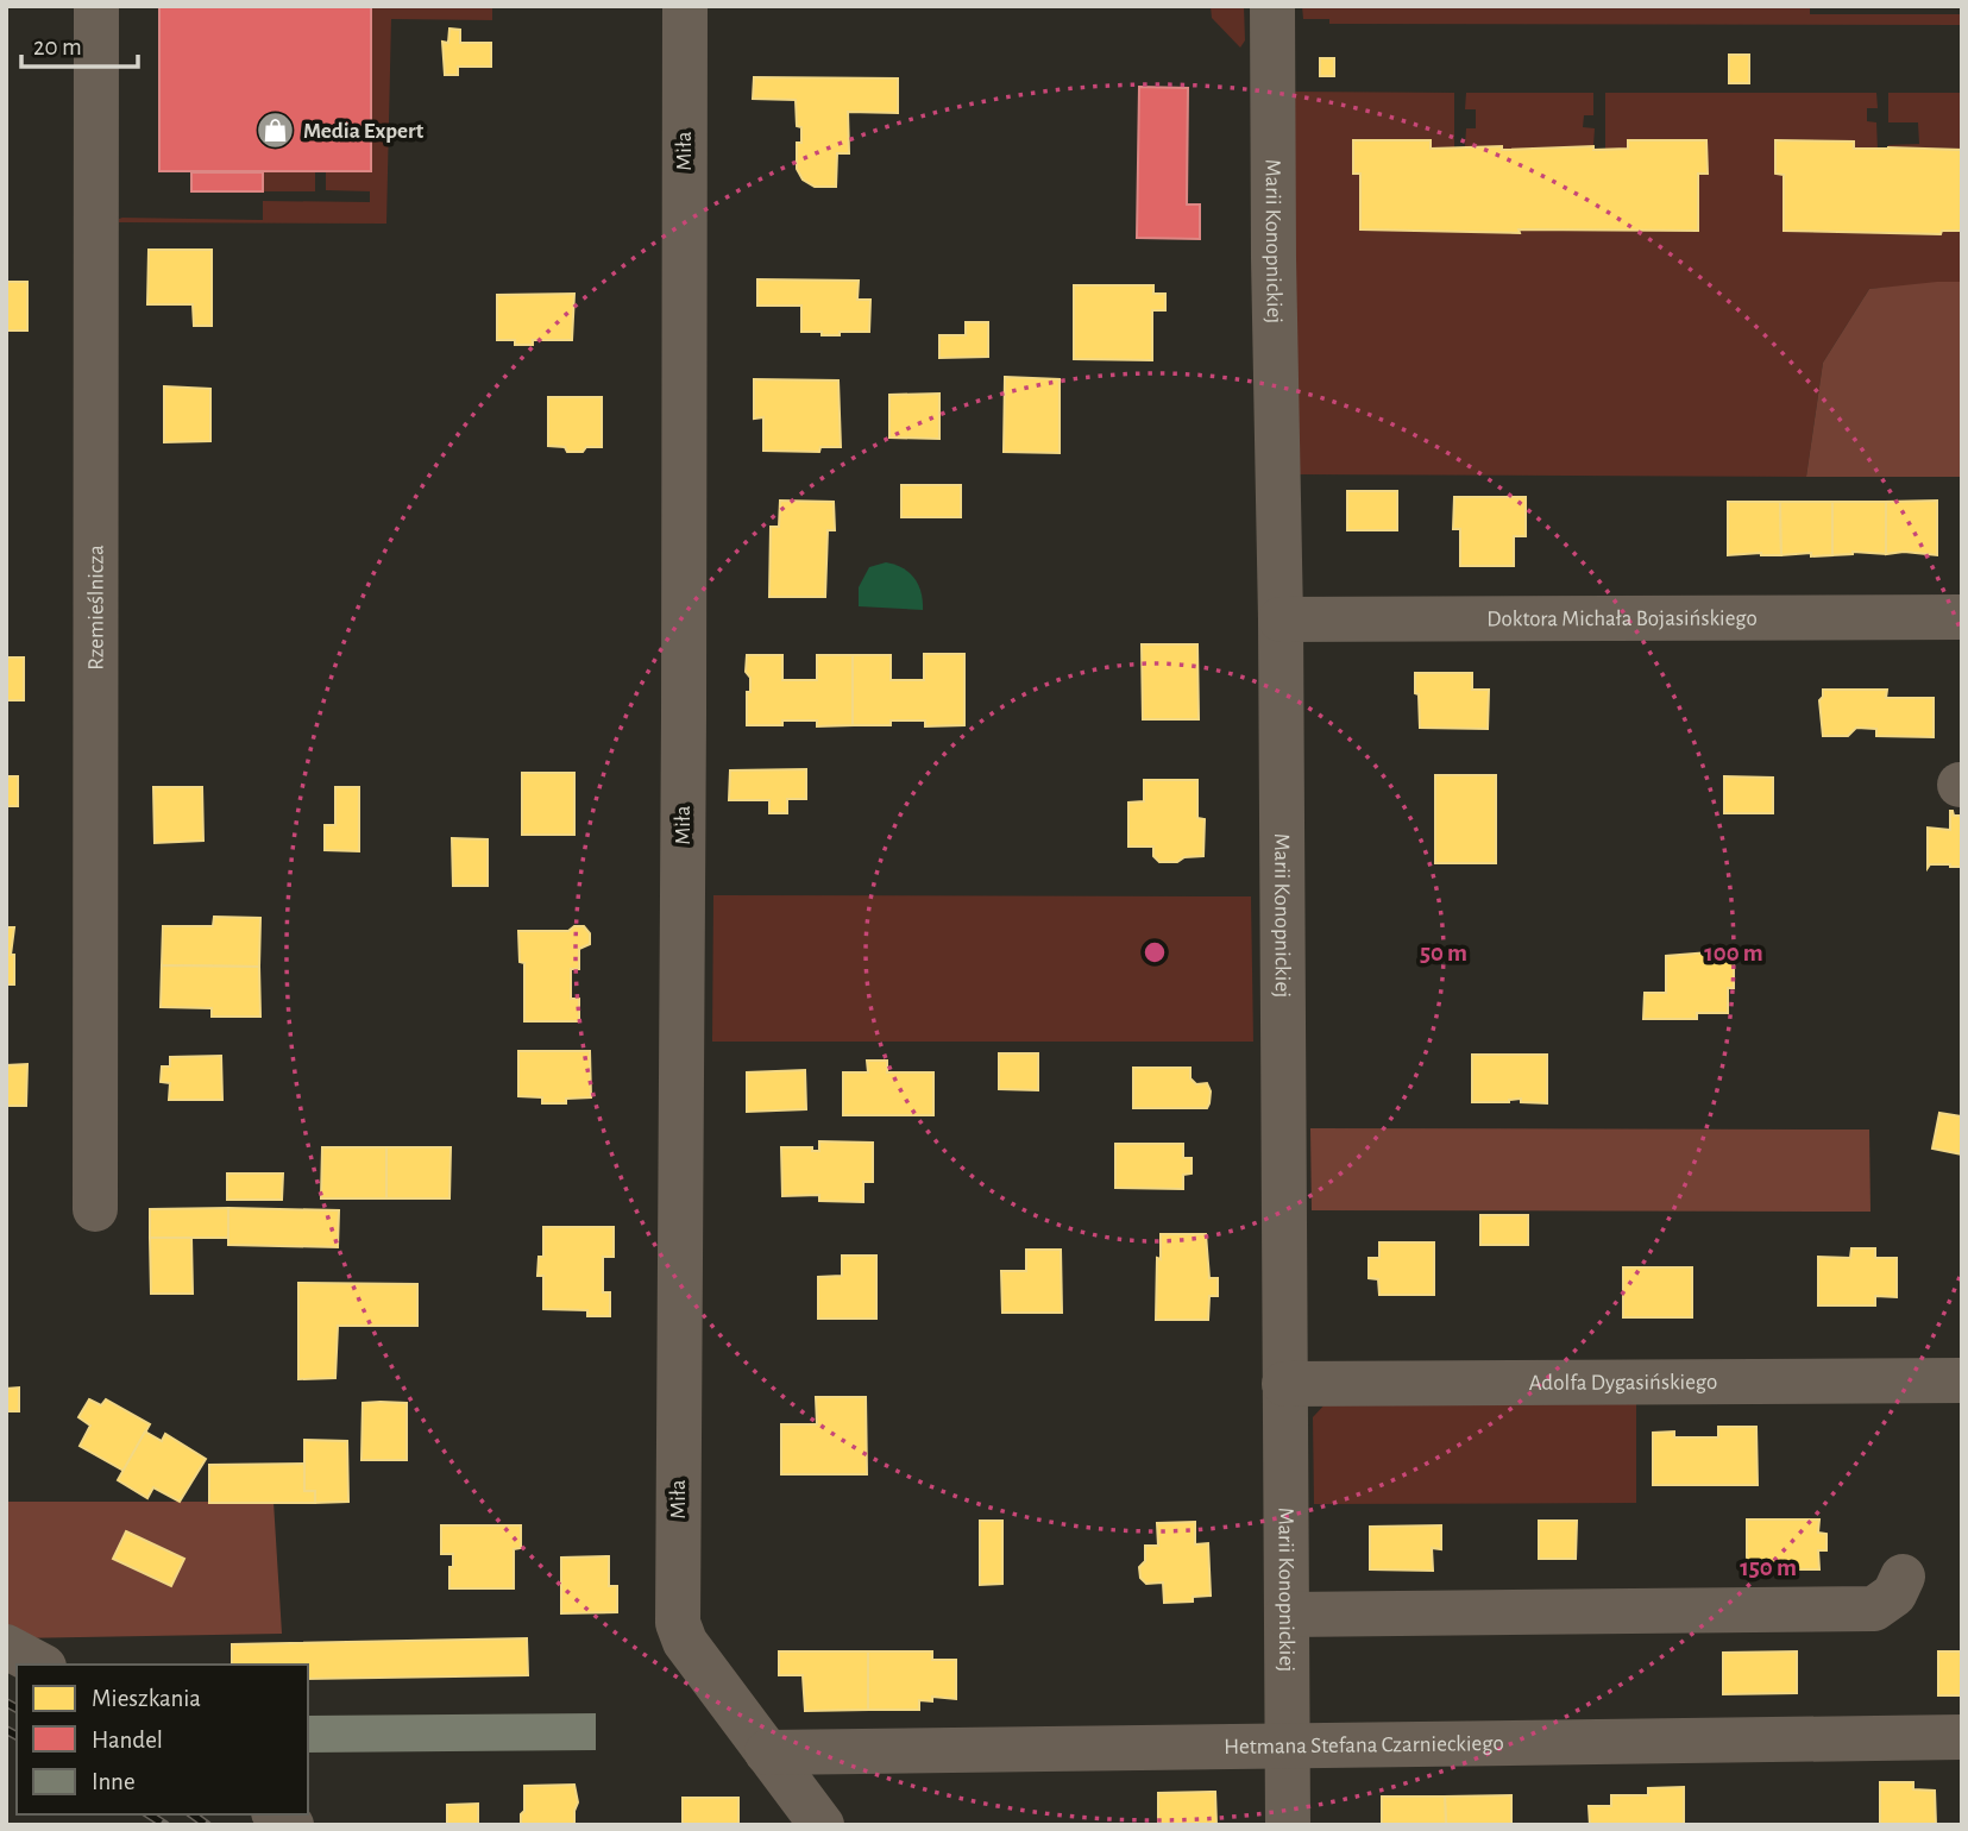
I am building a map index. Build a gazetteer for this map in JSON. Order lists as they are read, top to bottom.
{
  "streets": {
    "street": [
      "Miła",
      "Marii Konopnickiej",
      "Rzemieślnicza",
      "Doktora Michała Bojasińskiego",
      "Adolfa Dygasińskiego",
      "Hetmana Stefana Czarnieckiego"
    ]
  },
  "crossings": [
    ["Miła", "Hetmana Stefana Czarnieckiego"],
    ["Marii Konopnickiej", "Doktora Michała Bojasińskiego"],
    ["Marii Konopnickiej", "Adolfa Dygasińskiego"],
    ["Marii Konopnickiej", "Hetmana Stefana Czarnieckiego"]
  ],
  "places": {
    "shop": ["Media Expert"]
  },
  "legend": ["Mieszkania", "Handel", "Inne"],
  "scale_bar": "20 m",
  "rings": ["50 m", "100 m", "150 m"]
}
